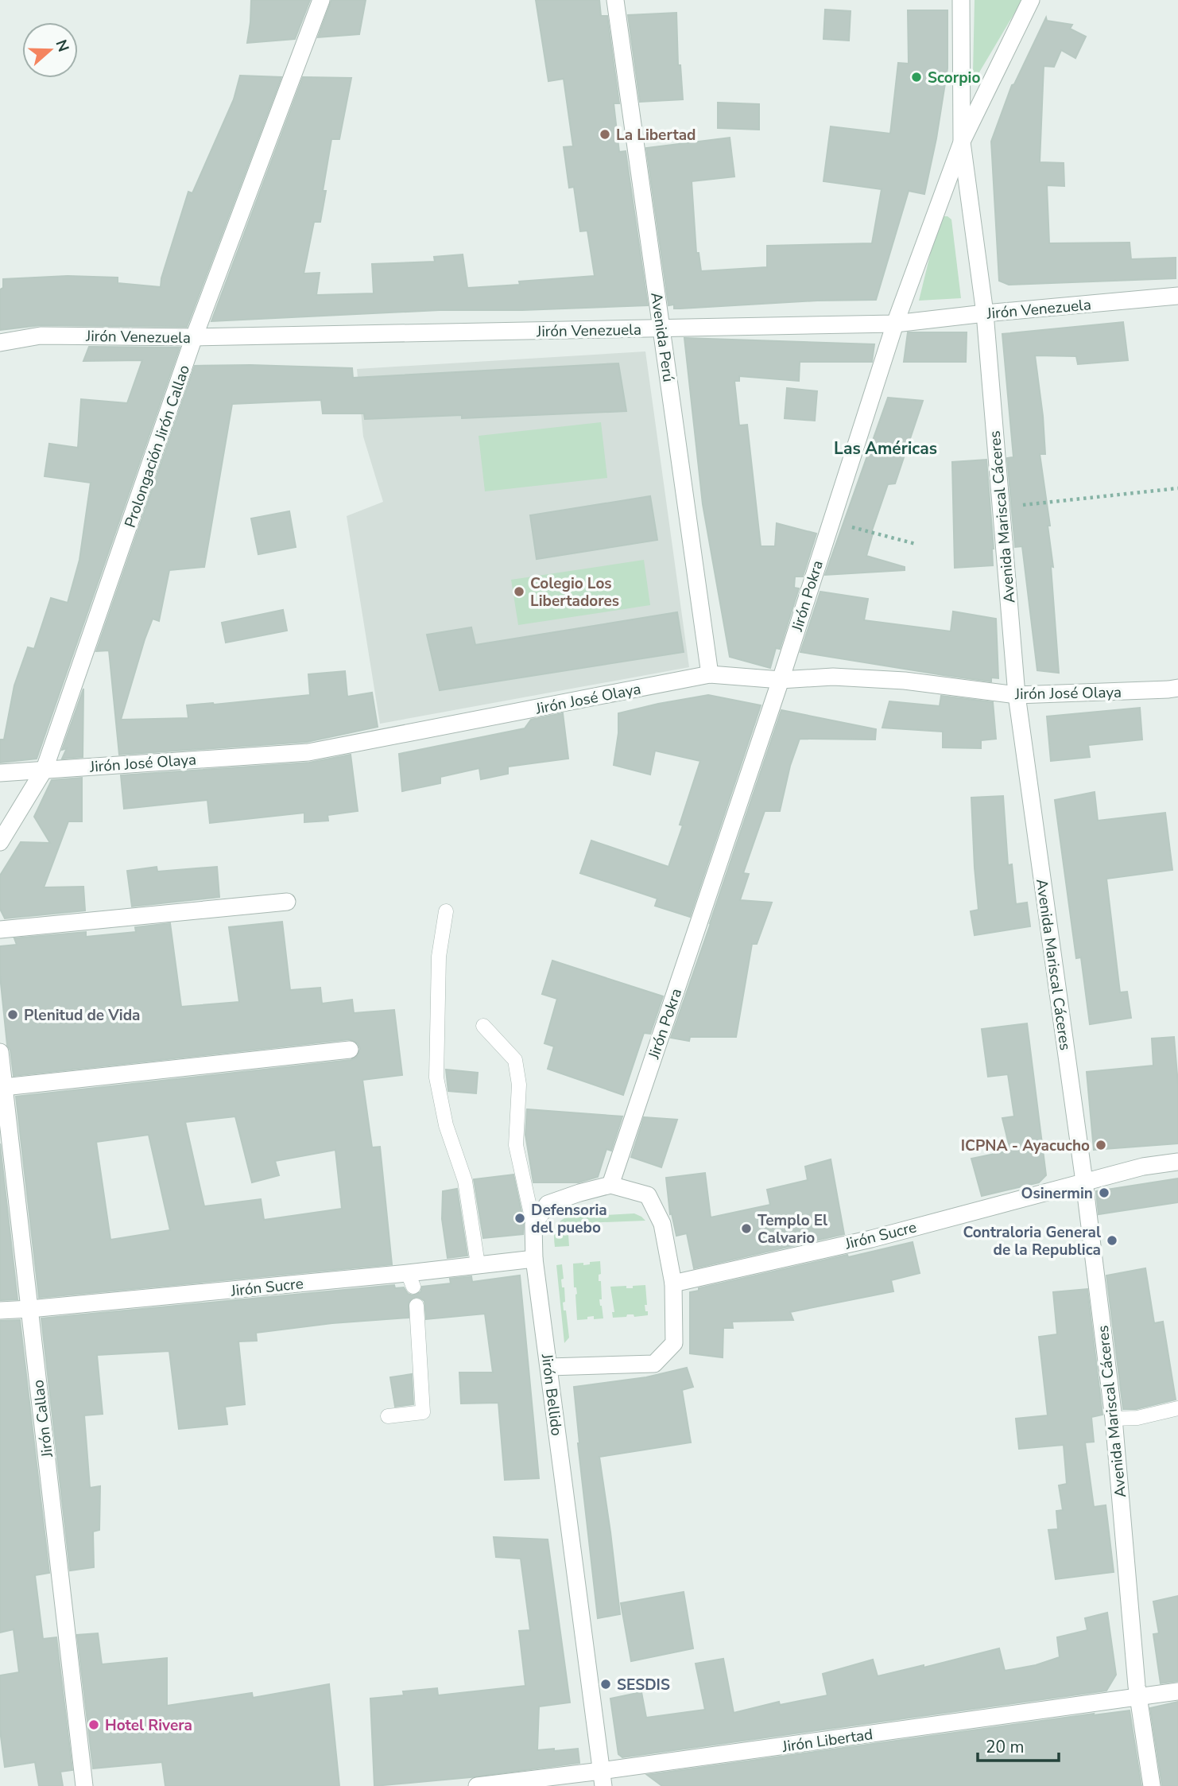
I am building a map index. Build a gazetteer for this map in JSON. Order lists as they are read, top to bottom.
{
  "streets": {
    "street": [
      "Jirón Venezuela",
      "Avenida Perú",
      "Prolongación Jirón Callao",
      "Avenida Mariscal Cáceres",
      "Jirón Pokra",
      "Jirón José Olaya",
      "Jirón Sucre",
      "Jirón Bellido",
      "Jirón Callao",
      "Jirón Libertad"
    ]
  },
  "crossings": [
    ["Jirón Venezuela", "Avenida Perú"],
    ["Jirón Venezuela", "Prolongación Jirón Callao"],
    ["Jirón Venezuela", "Avenida Mariscal Cáceres"],
    ["Jirón Venezuela", "Jirón Pokra"],
    ["Avenida Perú", "Jirón José Olaya"],
    ["Prolongación Jirón Callao", "Jirón José Olaya"],
    ["Avenida Mariscal Cáceres", "Jirón Pokra"],
    ["Avenida Mariscal Cáceres", "Jirón José Olaya"],
    ["Avenida Mariscal Cáceres", "Jirón Sucre"],
    ["Avenida Mariscal Cáceres", "Jirón Libertad"],
    ["Jirón Pokra", "Jirón José Olaya"],
    ["Jirón Pokra", "Jirón Sucre"],
    ["Jirón Pokra", "Jirón Bellido"],
    ["Jirón Sucre", "Jirón Bellido"],
    ["Jirón Sucre", "Jirón Callao"],
    ["Jirón Bellido", "Jirón Libertad"]
  ],
  "districts": ["Las Américas"],
  "places": [
    "Scorpio",
    "La Libertad",
    "Colegio Los Libertadores",
    "Plenitud de Vida",
    "ICPNA - Ayacucho",
    "Osinermin",
    "Defensoria del puebo",
    "Templo El Calvario",
    "Contraloria General de la Republica",
    "SESDIS",
    "Hotel Rivera"
  ],
  "scale_bar": "20 m",
  "north": "right"
}
